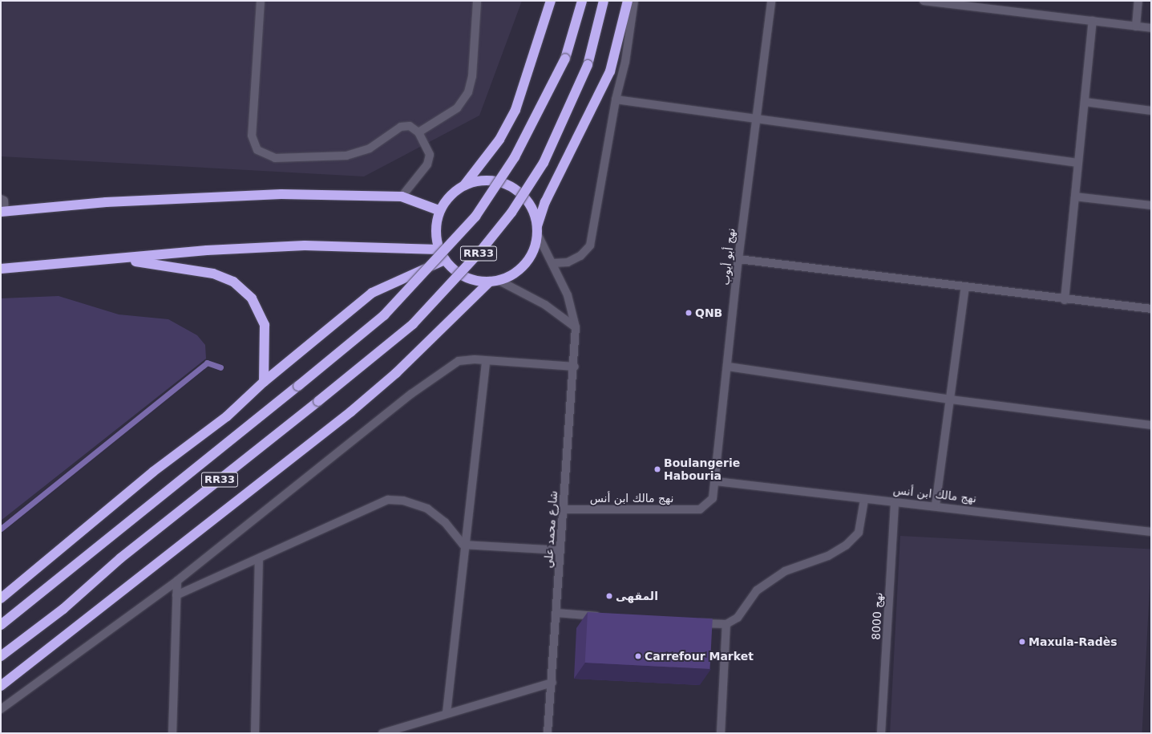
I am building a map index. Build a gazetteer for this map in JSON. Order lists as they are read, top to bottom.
{
  "streets": {
    "highway": ["RR33"],
    "street": [
      "نهج أبو أيوب",
      "نهج مالك ابن أنس",
      "شارع محمد علي",
      "نهج 8000"
    ]
  },
  "crossings": [
    ["نهج أبو أيوب", "نهج مالك ابن أنس"],
    ["نهج مالك ابن أنس", "شارع محمد علي"],
    ["نهج مالك ابن أنس", "نهج 8000"]
  ],
  "places": [
    "QNB",
    "Boulangerie Habouria",
    "المقهى",
    "Maxula-Radès",
    "Carrefour Market"
  ]
}
